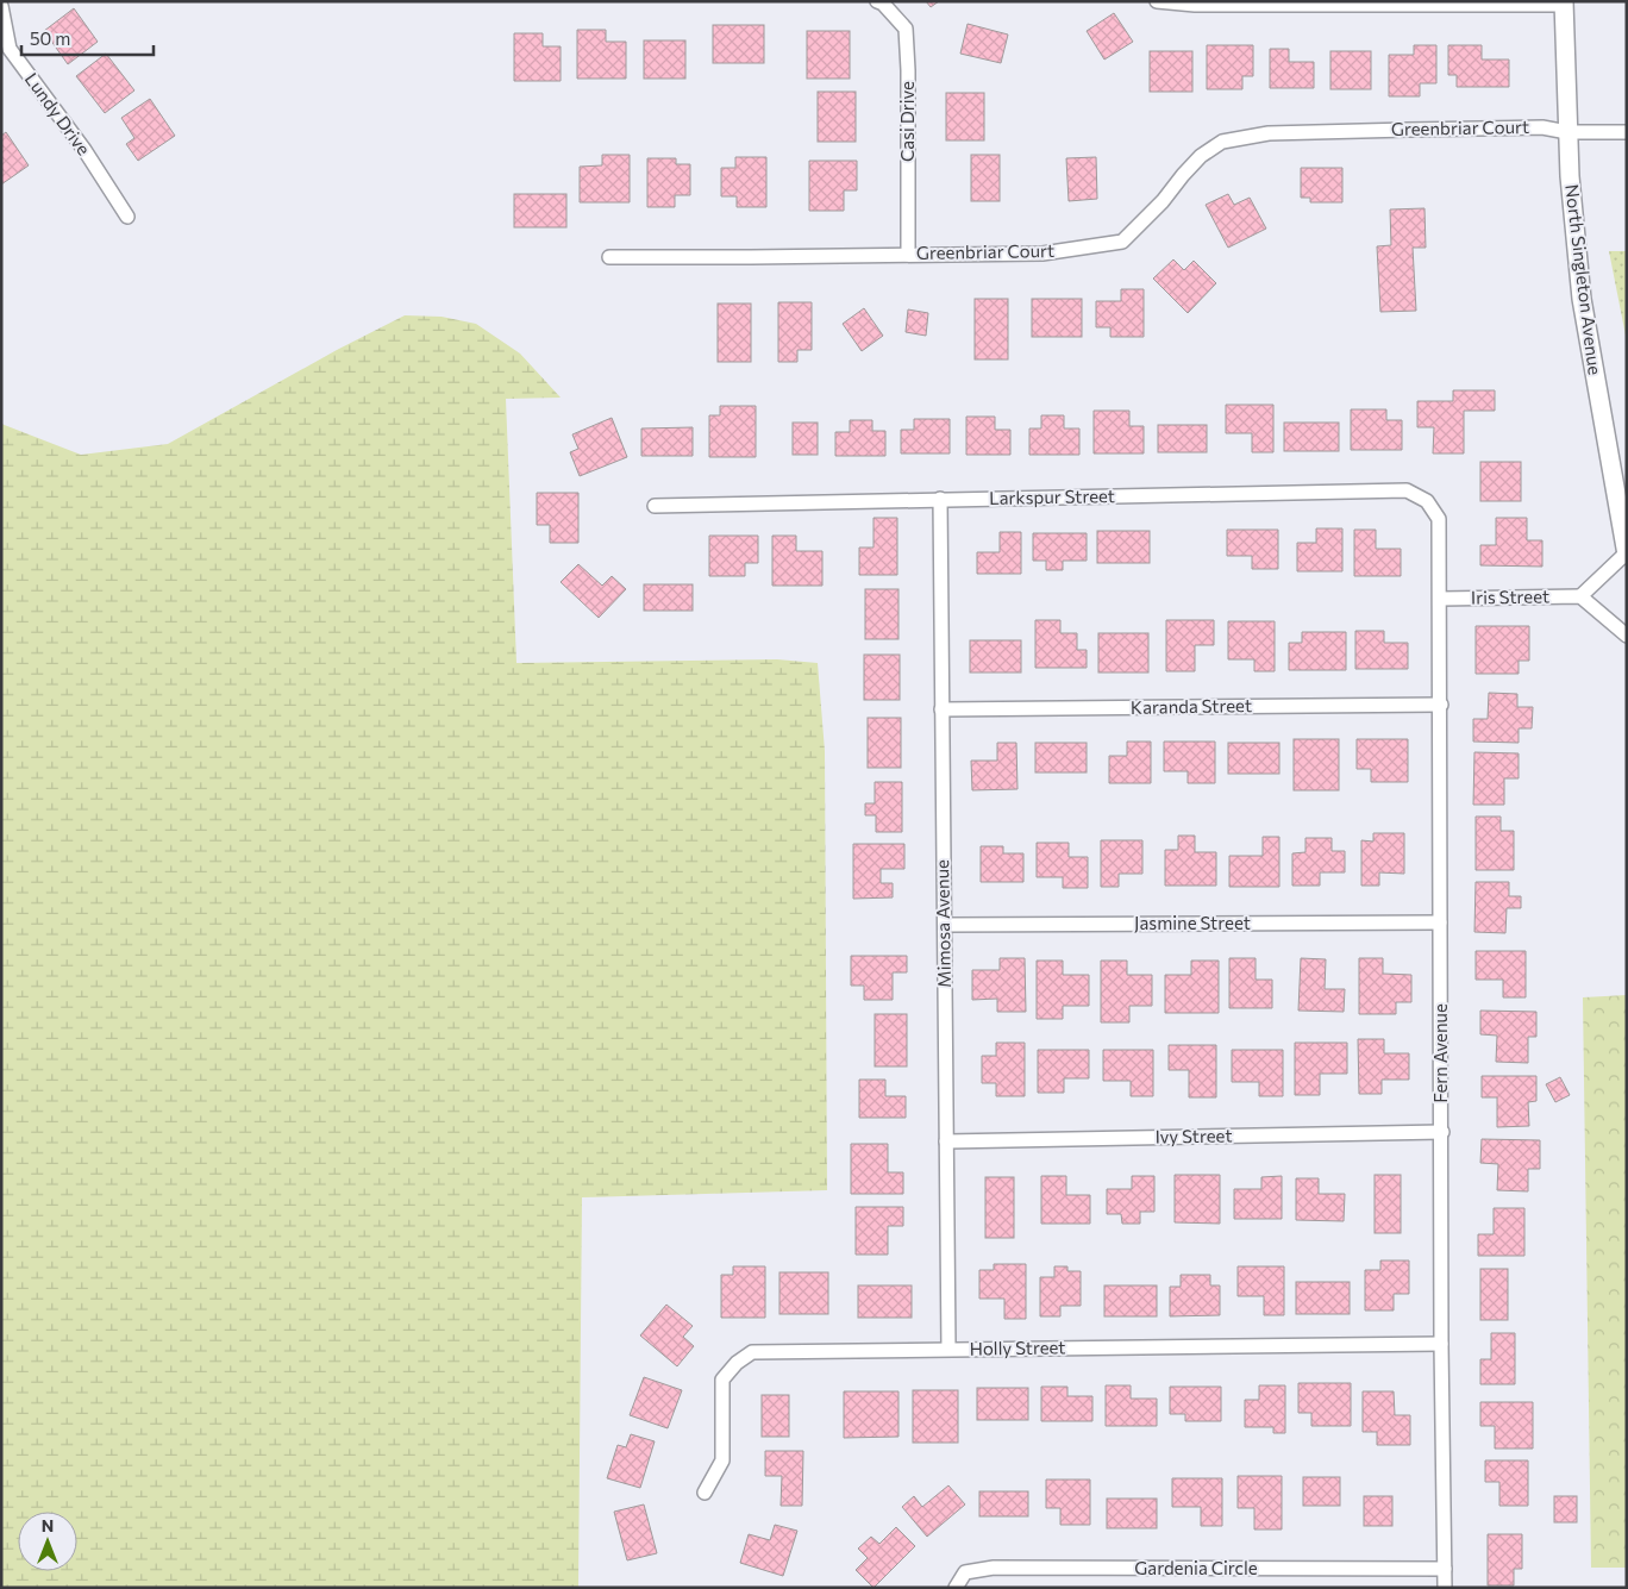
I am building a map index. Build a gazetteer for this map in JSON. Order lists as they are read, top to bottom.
{
  "streets": {
    "street": [
      "Lundy Drive",
      "Casi Drive",
      "Greenbriar Court",
      "North Singleton Avenue",
      "Larkspur Street",
      "Iris Street",
      "Karanda Street",
      "Mimosa Avenue",
      "Jasmine Street",
      "Fern Avenue",
      "Ivy Street",
      "Holly Street",
      "Gardenia Circle"
    ]
  },
  "crossings": [
    ["Casi Drive", "Greenbriar Court"],
    ["Greenbriar Court", "North Singleton Avenue"],
    ["Larkspur Street", "Mimosa Avenue"],
    ["Larkspur Street", "Fern Avenue"],
    ["Iris Street", "Fern Avenue"],
    ["Karanda Street", "Mimosa Avenue"],
    ["Karanda Street", "Fern Avenue"],
    ["Mimosa Avenue", "Jasmine Street"],
    ["Mimosa Avenue", "Ivy Street"],
    ["Mimosa Avenue", "Holly Street"],
    ["Jasmine Street", "Fern Avenue"],
    ["Fern Avenue", "Ivy Street"],
    ["Fern Avenue", "Holly Street"],
    ["Fern Avenue", "Gardenia Circle"]
  ],
  "scale_bar": "50 m",
  "north": "top"
}
